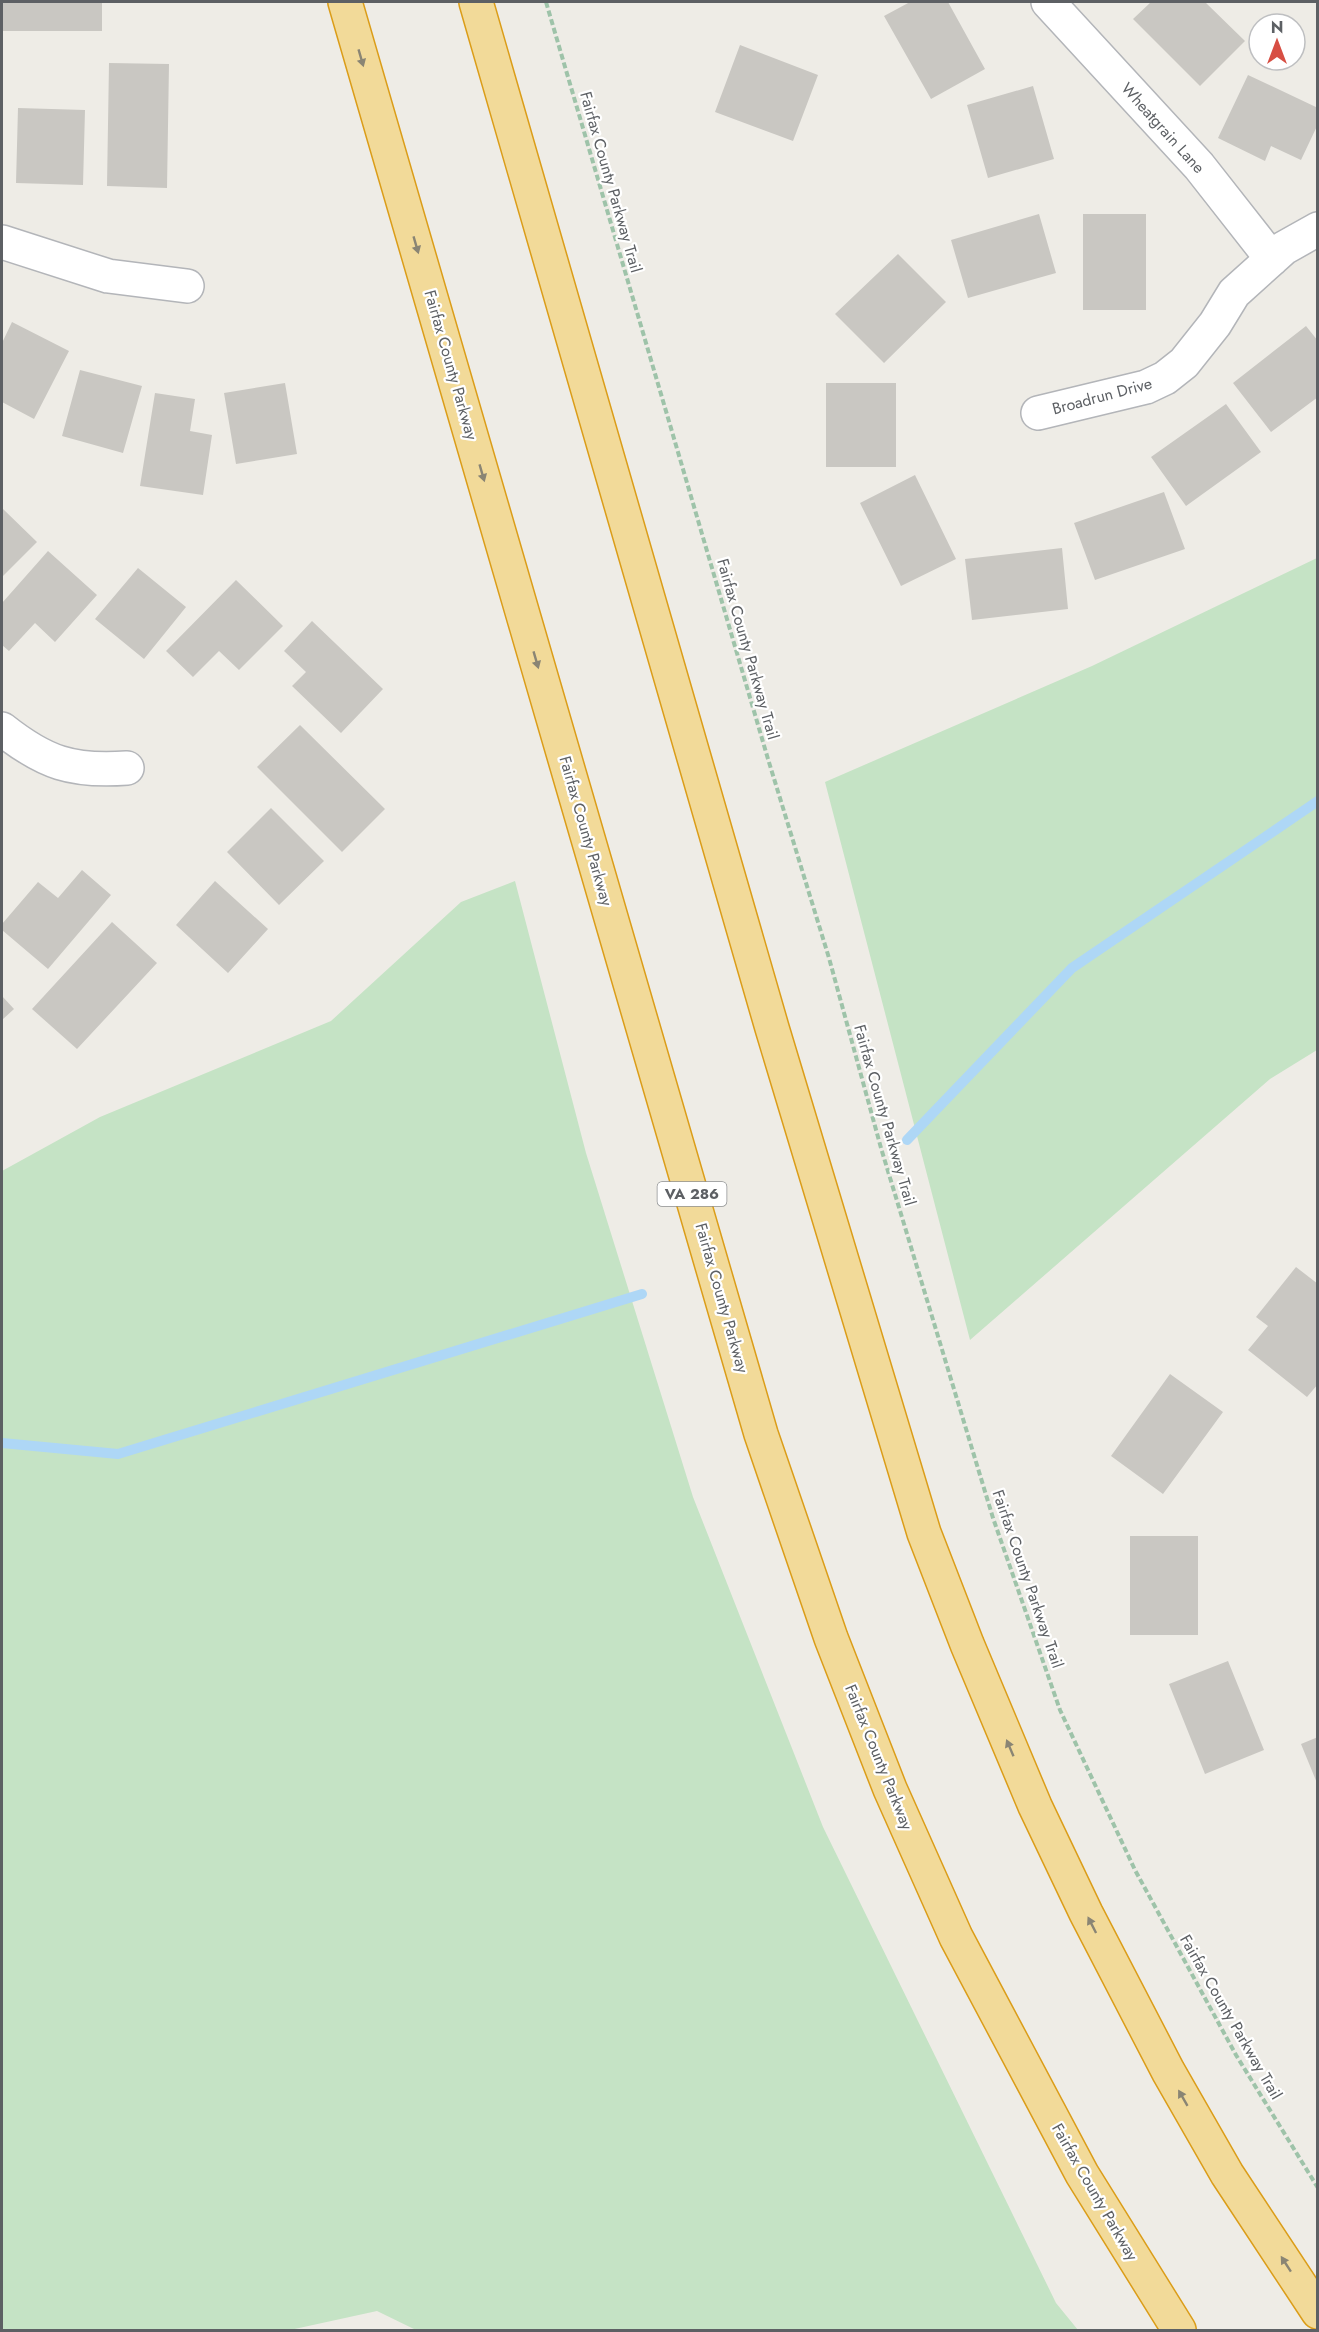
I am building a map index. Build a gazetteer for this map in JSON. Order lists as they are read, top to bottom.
{
  "streets": {
    "highway": ["Fairfax County Parkway", "VA 286"],
    "street": ["Wheatgrain Lane", "Broadrun Drive"],
    "path": ["Fairfax County Parkway Trail"]
  },
  "crossings": [
    ["Wheatgrain Lane", "Broadrun Drive"]
  ],
  "north": "top"
}
